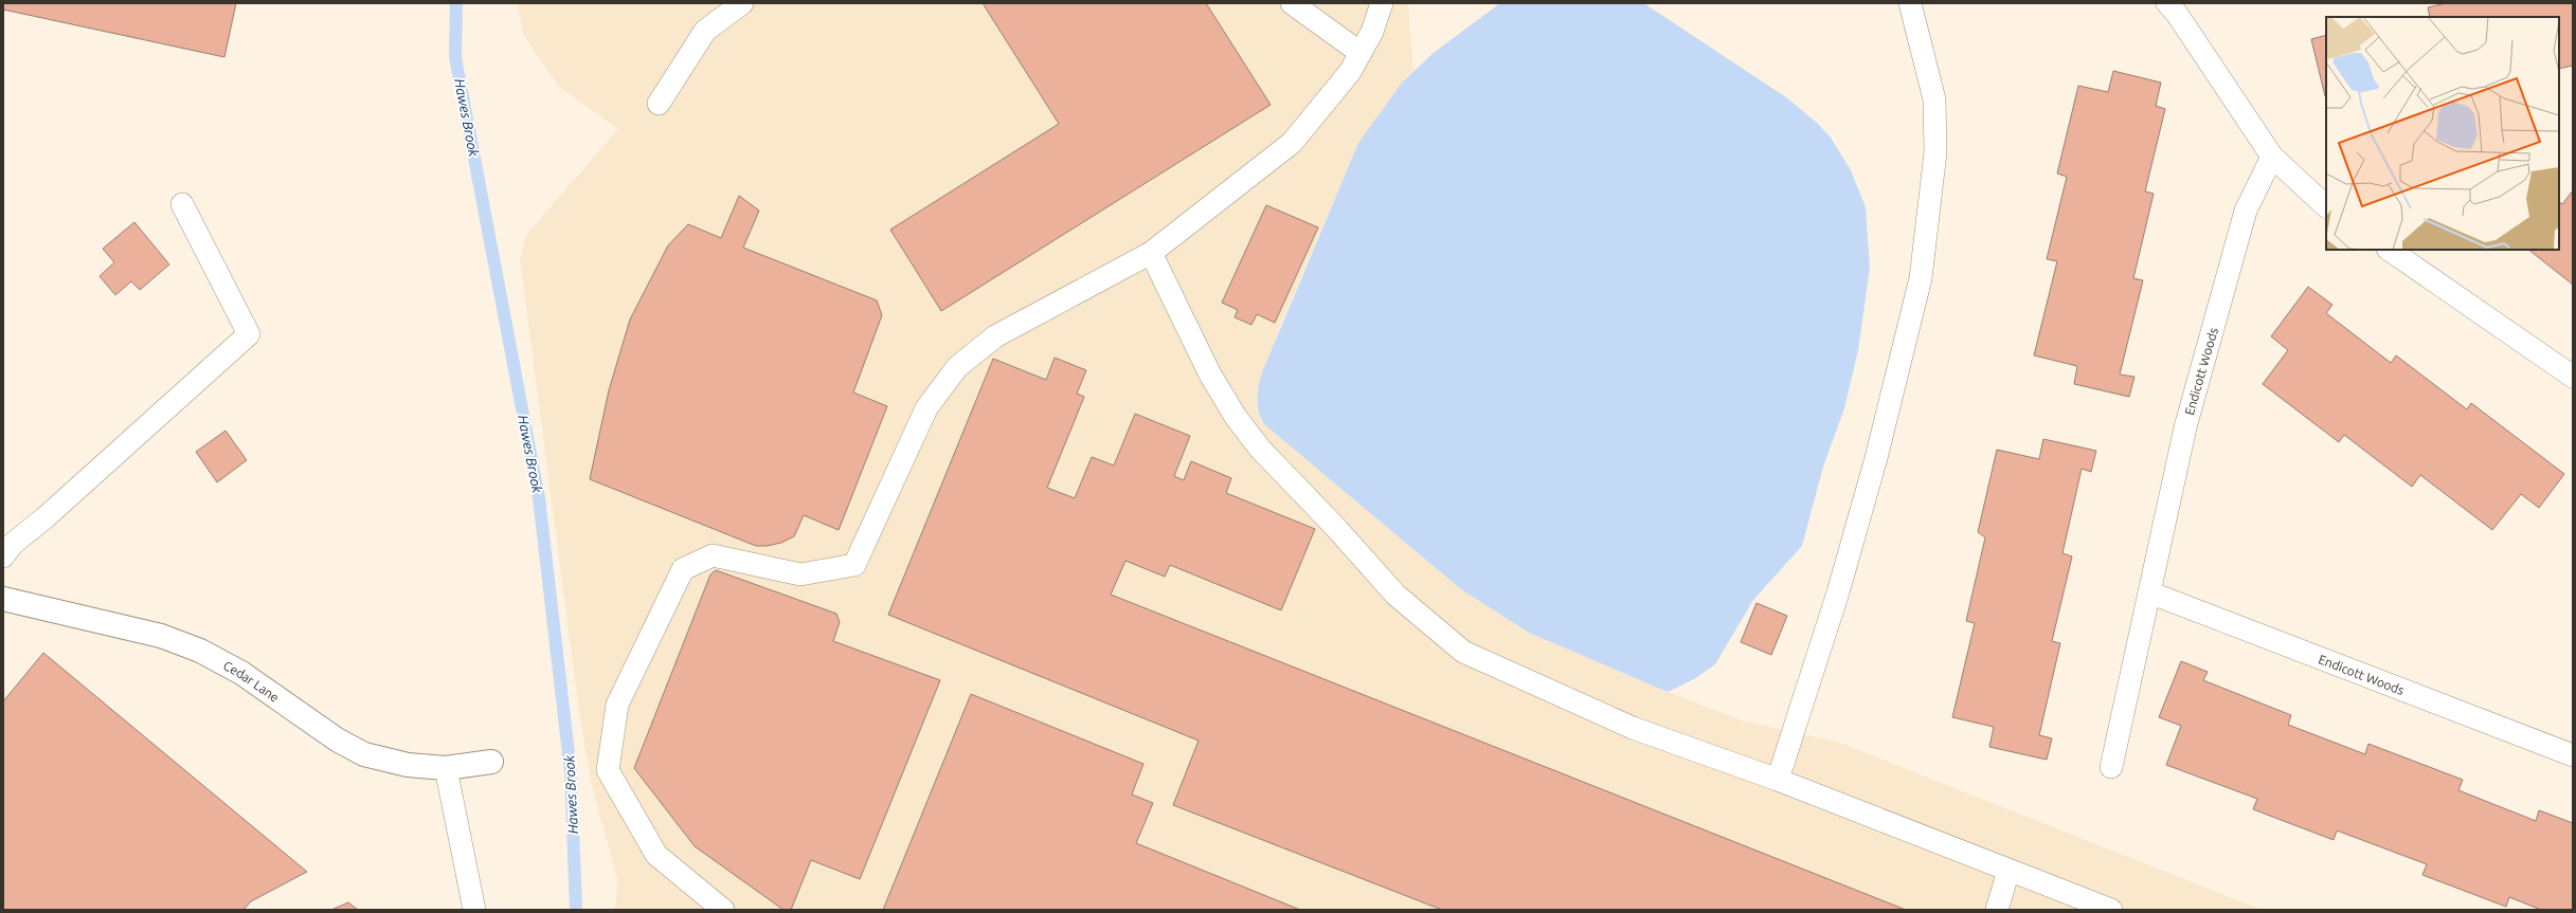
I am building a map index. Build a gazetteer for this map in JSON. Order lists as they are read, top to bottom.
{
  "streets": {
    "street": ["Cedar Lane"],
    "lane": ["Endicott Woods"]
  },
  "water": ["Hawes Brook"]
}
